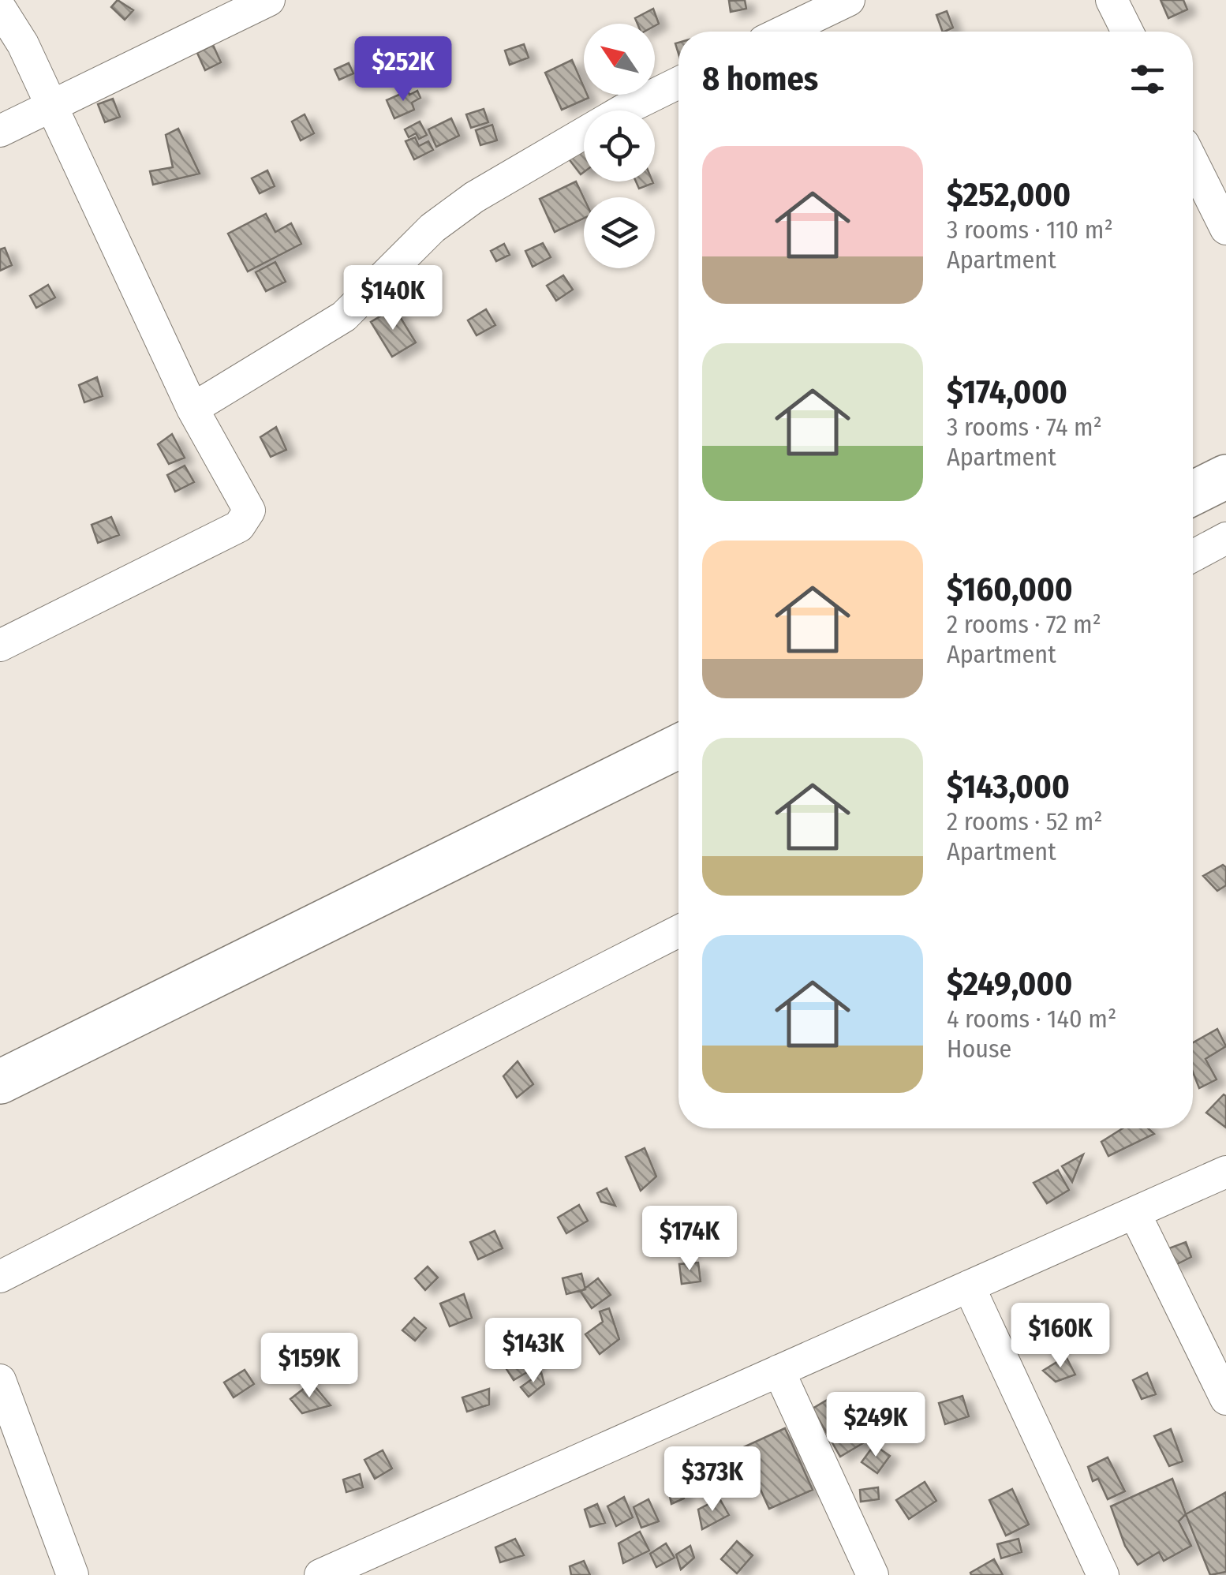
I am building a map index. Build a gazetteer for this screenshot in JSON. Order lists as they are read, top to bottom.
{
  "north": "top left",
  "page": {
    "heading": "8 homes",
    "price": [
      "$252K",
      "$140K",
      "$174K",
      "$160K",
      "$143K",
      "$159K",
      "$249K",
      "$373K"
    ],
    "list": [
      {
        "name": "$252,000",
        "note": "3 rooms · 110 m² · Apartment"
      },
      {
        "name": "$174,000",
        "note": "3 rooms · 74 m² · Apartment"
      },
      {
        "name": "$160,000",
        "note": "2 rooms · 72 m² · Apartment"
      },
      {
        "name": "$143,000",
        "note": "2 rooms · 52 m² · Apartment"
      },
      {
        "name": "$249,000",
        "note": "4 rooms · 140 m² · House"
      }
    ]
  }
}
